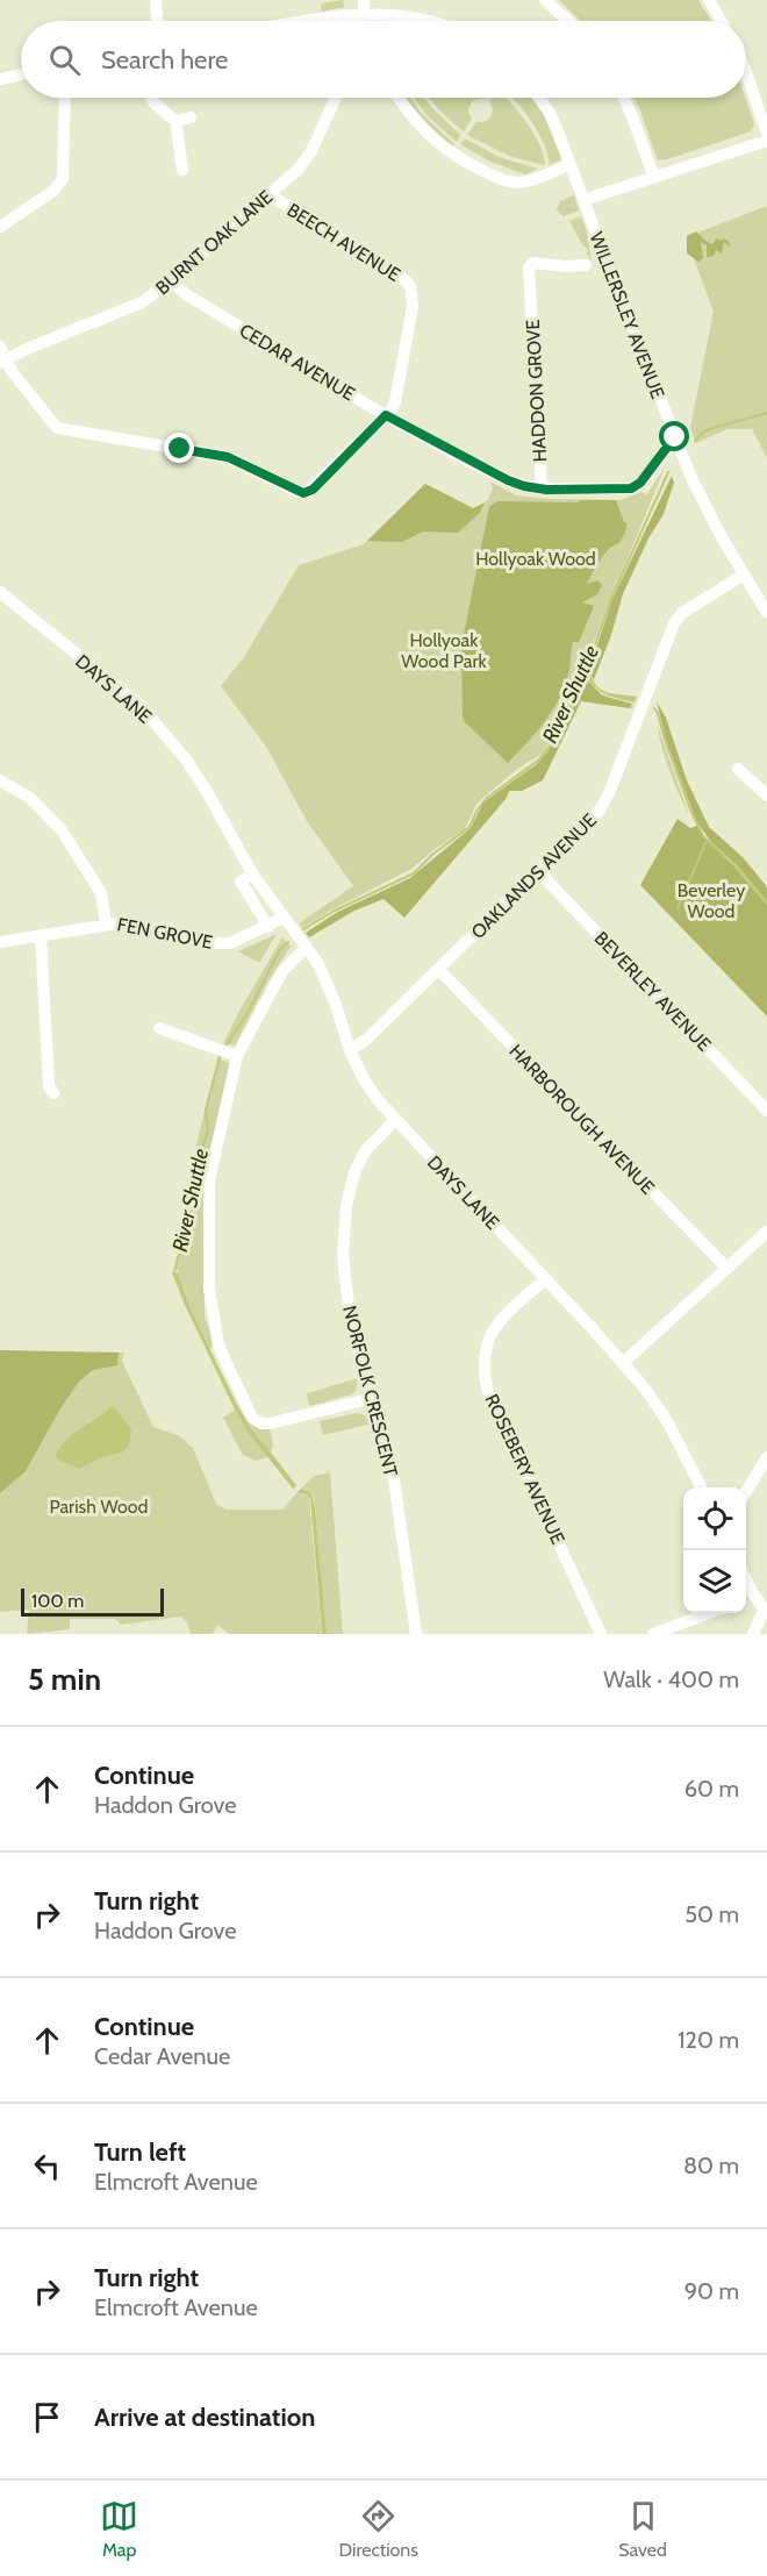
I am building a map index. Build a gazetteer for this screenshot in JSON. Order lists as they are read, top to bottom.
{
  "streets": {
    "street": [
      "BURNT OAK LANE",
      "BEECH AVENUE",
      "WILLERSLEY AVENUE",
      "CEDAR AVENUE",
      "HADDON GROVE",
      "DAYS LANE",
      "OAKLANDS AVENUE",
      "FEN GROVE",
      "BEVERLEY AVENUE",
      "HARBOROUGH AVENUE",
      "NORFOLK CRESCENT",
      "ROSEBERY AVENUE"
    ]
  },
  "crossings": [
    ["BURNT OAK LANE", "BEECH AVENUE"],
    ["BURNT OAK LANE", "CEDAR AVENUE"],
    ["BEECH AVENUE", "CEDAR AVENUE"],
    ["WILLERSLEY AVENUE", "HADDON GROVE"],
    ["WILLERSLEY AVENUE", "OAKLANDS AVENUE"],
    ["CEDAR AVENUE", "HADDON GROVE"],
    ["DAYS LANE", "OAKLANDS AVENUE"],
    ["DAYS LANE", "FEN GROVE"],
    ["DAYS LANE", "NORFOLK CRESCENT"],
    ["DAYS LANE", "ROSEBERY AVENUE"],
    ["OAKLANDS AVENUE", "BEVERLEY AVENUE"],
    ["OAKLANDS AVENUE", "HARBOROUGH AVENUE"]
  ],
  "water": ["River Shuttle"],
  "parks": [
    "Hollyoak Wood",
    "Hollyoak Wood Park",
    "Beverley Wood",
    "Parish Wood"
  ],
  "scale_bar": "100 m",
  "page": {
    "search": "Search here",
    "scale": "100 m",
    "heading": ["5 min", "Walk · 400 m"],
    "list": [
      ["Continue", "Haddon Grove", "60 m"],
      ["Turn right", "Haddon Grove", "50 m"],
      ["Continue", "Cedar Avenue", "120 m"],
      ["Turn left", "Elmcroft Avenue", "80 m"],
      ["Turn right", "Elmcroft Avenue", "90 m"],
      "Arrive at destination"
    ],
    "nav": ["Map", "Directions", "Saved"]
  }
}
